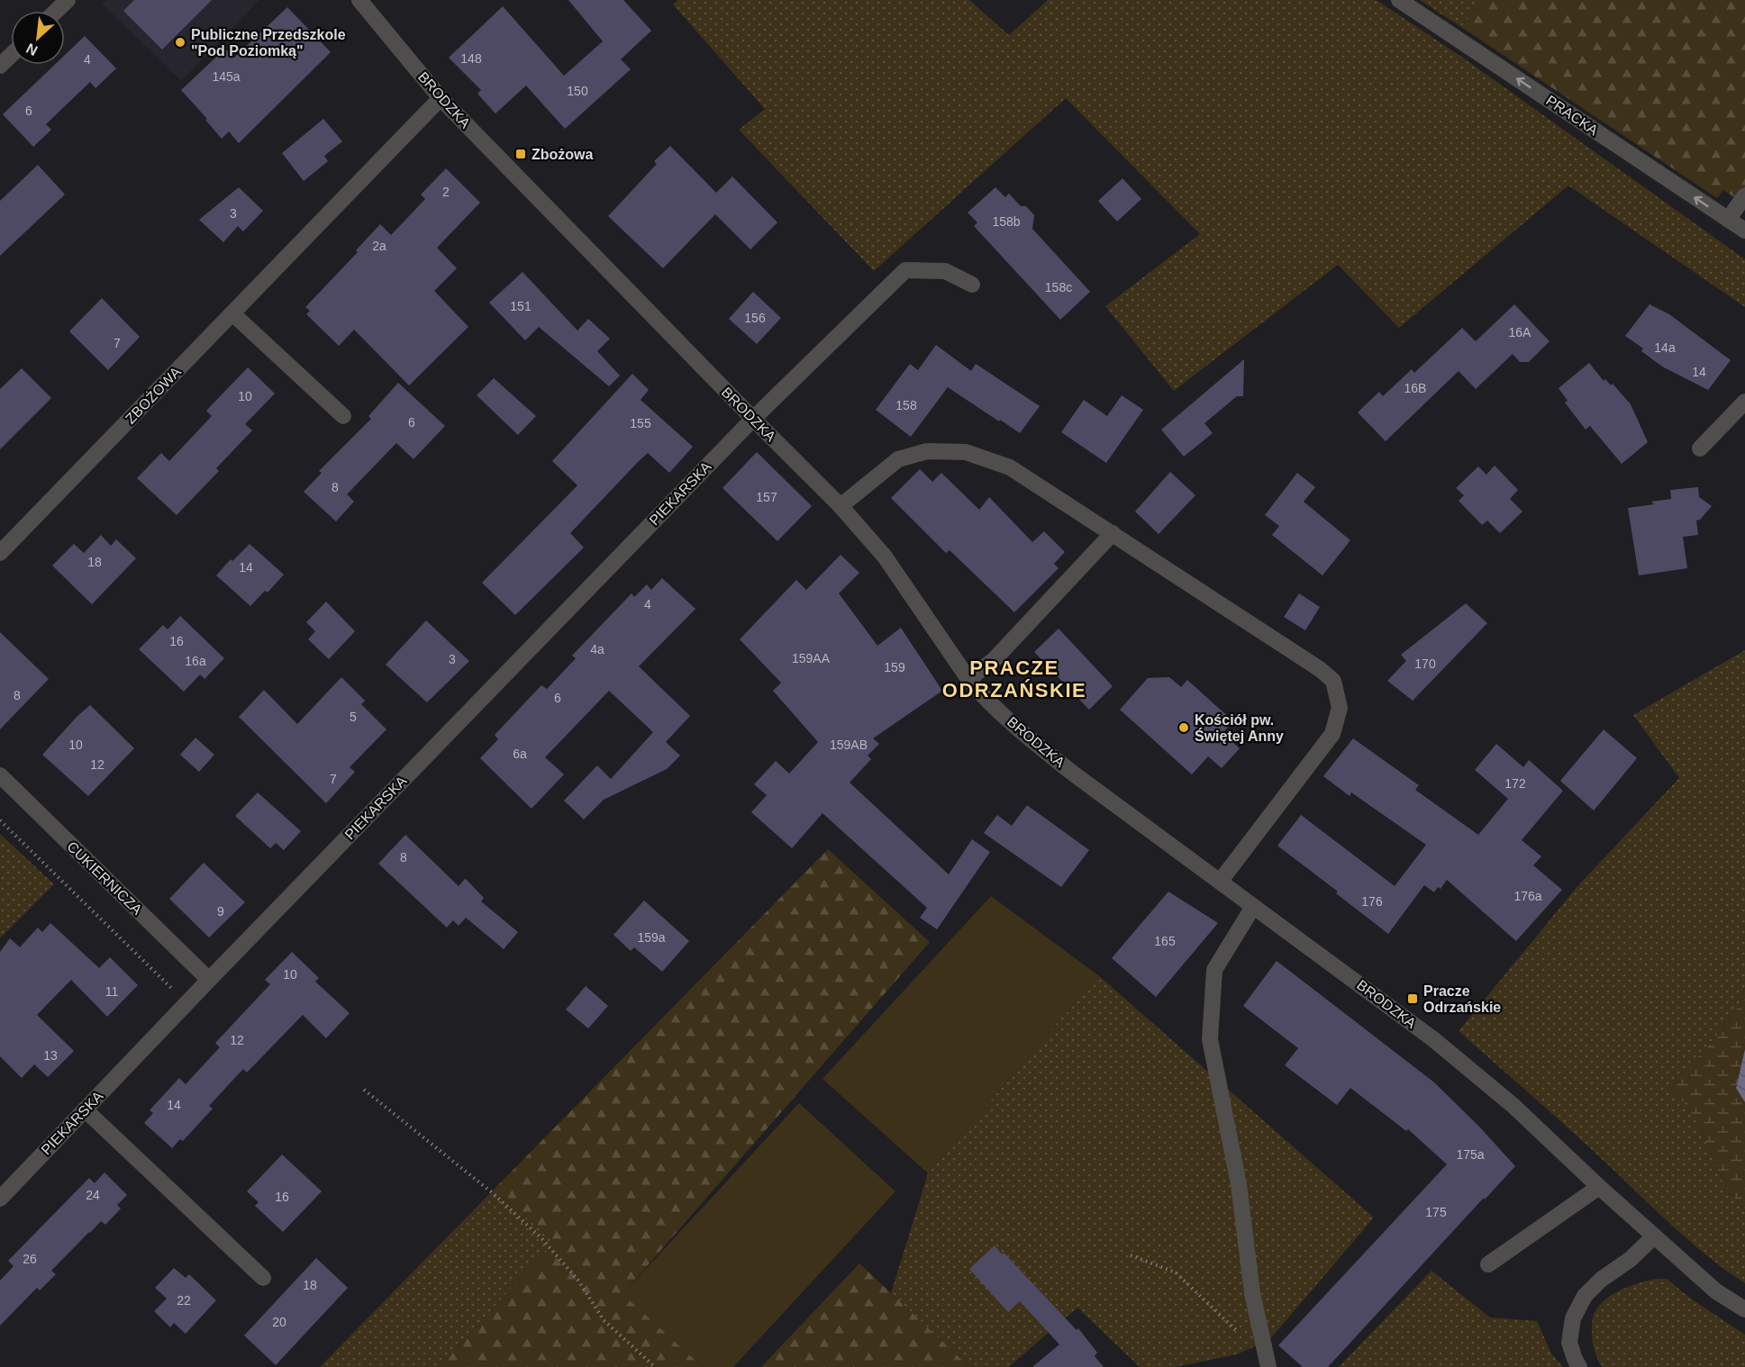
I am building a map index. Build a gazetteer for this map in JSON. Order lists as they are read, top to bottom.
{
  "streets": {
    "street": [
      "BRODZKA",
      "PRACKA",
      "ZBOŻOWA",
      "PIEKARSKA",
      "CUKIERNICZA"
    ]
  },
  "crossings": [
    ["BRODZKA", "ZBOŻOWA"],
    ["BRODZKA", "PIEKARSKA"],
    ["PIEKARSKA", "CUKIERNICZA"]
  ],
  "one_way": ["PRACKA"],
  "districts": ["PRACZE ODRZAŃSKIE"],
  "places": {
    "other": ["Publiczne Przedszkole \"Pod Poziomką\"", "Kościół pw. Świętej Anny"],
    "transit": ["Zbożowa", "Pracze Odrzańskie"]
  },
  "house_numbers": [
    "148",
    "4",
    "145a",
    "150",
    "6",
    "2",
    "3",
    "158b",
    "2a",
    "158c",
    "151",
    "156",
    "16A",
    "7",
    "14a",
    "14",
    "16B",
    "10",
    "158",
    "6",
    "155",
    "8",
    "157",
    "18",
    "14",
    "4",
    "16",
    "4a",
    "159AA",
    "3",
    "16a",
    "170",
    "159",
    "8",
    "6",
    "5",
    "10",
    "159AB",
    "6a",
    "12",
    "7",
    "172",
    "8",
    "176a",
    "176",
    "9",
    "159a",
    "165",
    "10",
    "11",
    "12",
    "13",
    "14",
    "175a",
    "24",
    "16",
    "175",
    "26",
    "18",
    "22",
    "20"
  ],
  "north": "bottom left"
}
